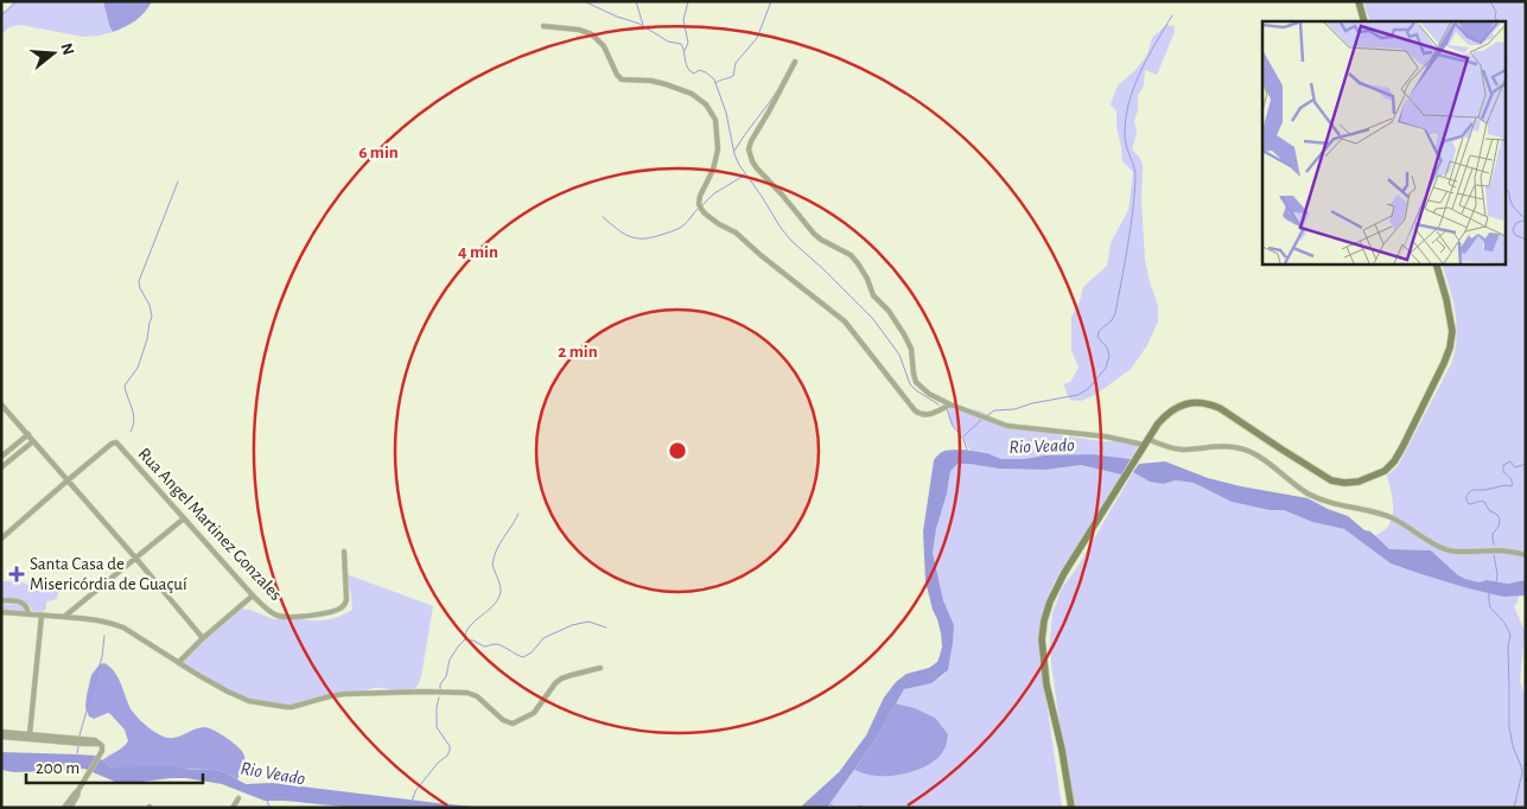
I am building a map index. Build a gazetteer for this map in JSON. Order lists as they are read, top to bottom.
{
  "streets": {
    "street": ["Rua Angel Martinez Gonzales"]
  },
  "water": ["Rio Veado"],
  "places": {
    "health": ["Santa Casa de Misericórdia de Guaçuí"]
  },
  "scale_bar": "200 m",
  "north": "right",
  "rings": ["6 min", "4 min", "2 min"]
}
